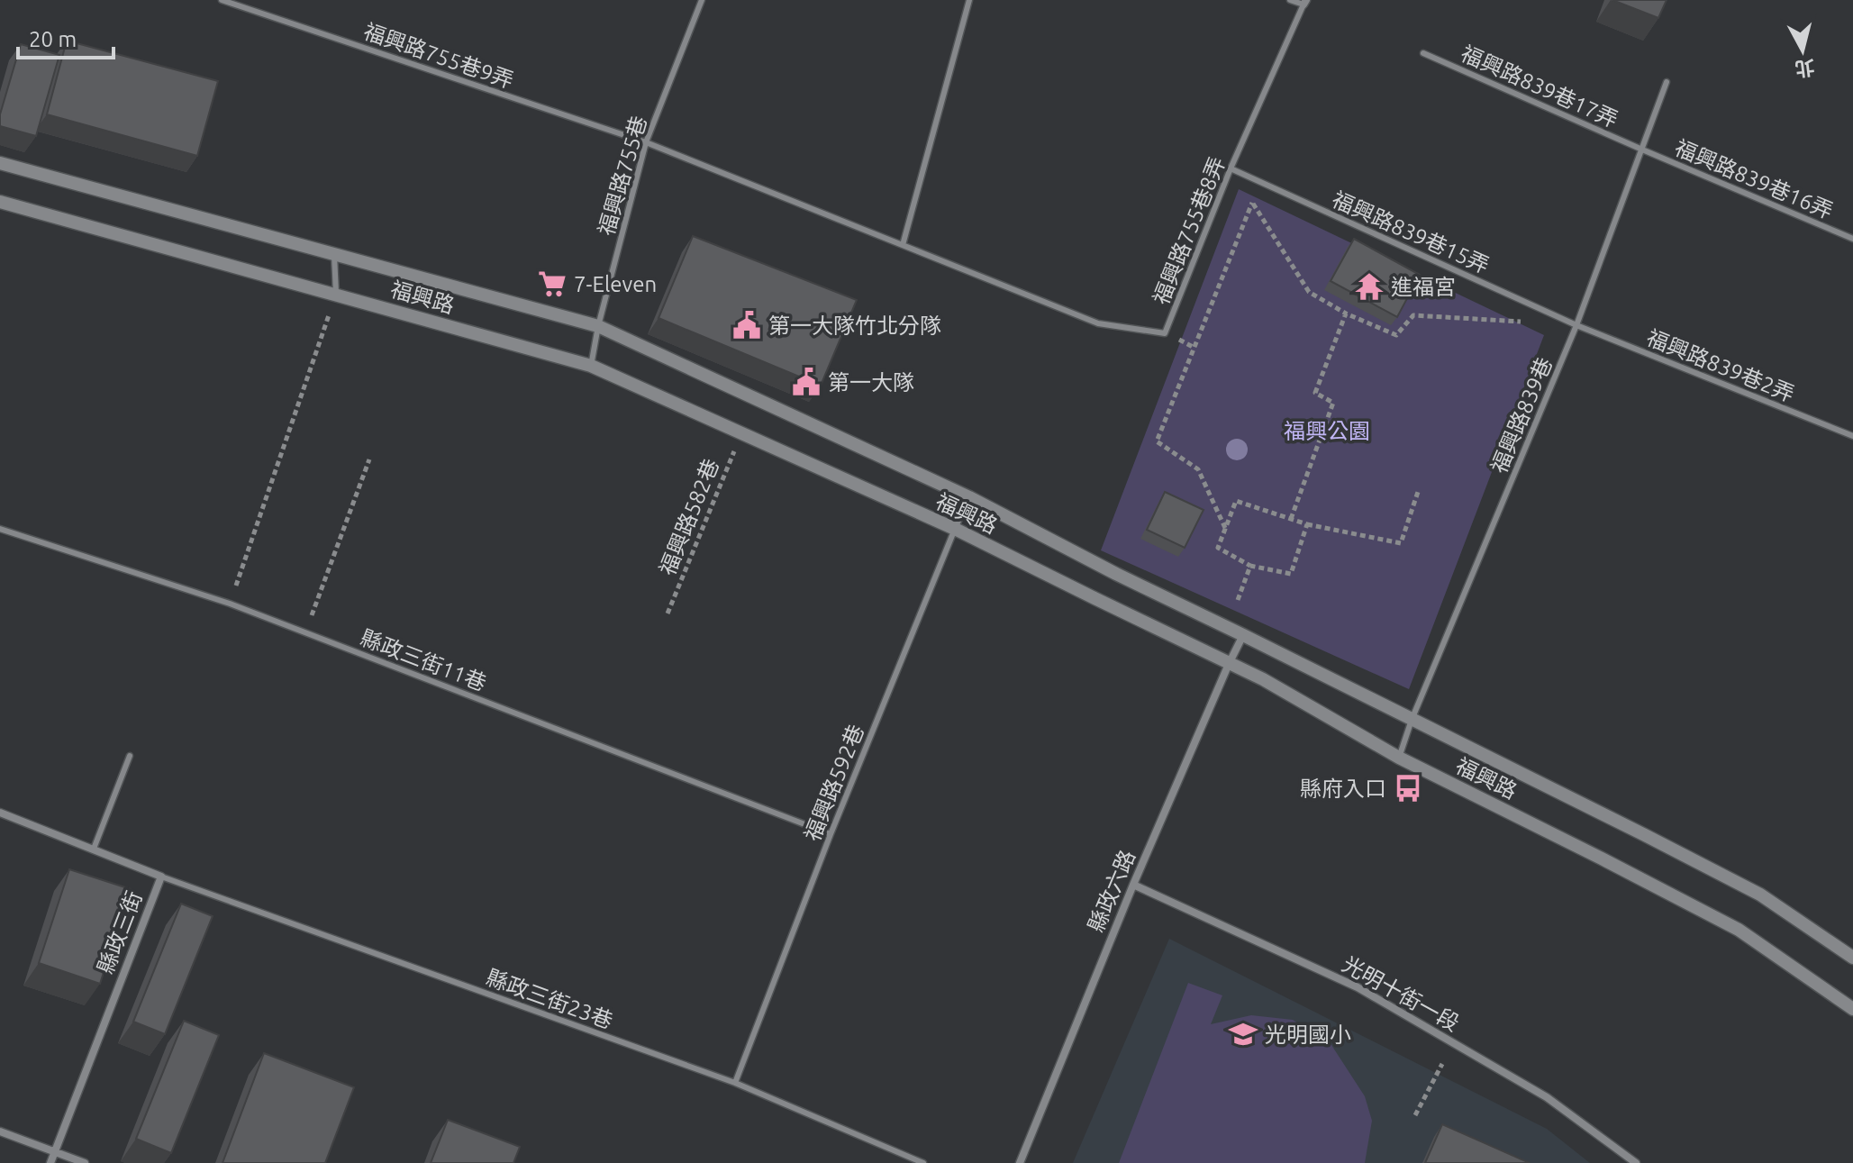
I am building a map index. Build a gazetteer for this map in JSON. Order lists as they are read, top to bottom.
{
  "streets": {
    "street": [
      "福興路",
      "縣政六路",
      "縣政三街",
      "光明十街一段"
    ],
    "lane": [
      "福興路755巷9弄",
      "福興路839巷17弄",
      "福興路755巷",
      "福興路839巷16弄",
      "福興路755巷8弄",
      "福興路839巷15弄",
      "福興路839巷2弄",
      "福興路839巷",
      "縣政三街11巷",
      "福興路592巷",
      "縣政三街23巷"
    ],
    "path": ["福興路582巷"]
  },
  "crossings": [
    ["福興路755巷9弄", "福興路755巷"],
    ["福興路755巷9弄", "福興路755巷8弄"],
    ["福興路839巷17弄", "福興路839巷16弄"],
    ["福興路839巷17弄", "福興路839巷"],
    ["福興路755巷", "福興路755巷8弄"],
    ["福興路755巷", "福興路"],
    ["福興路839巷16弄", "福興路839巷"],
    ["福興路755巷8弄", "福興路839巷15弄"],
    ["福興路839巷15弄", "福興路839巷2弄"],
    ["福興路839巷15弄", "福興路839巷"],
    ["福興路", "福興路839巷"],
    ["福興路", "福興路582巷"],
    ["福興路", "福興路592巷"],
    ["福興路", "縣政六路"],
    ["福興路839巷2弄", "福興路839巷"],
    ["縣政三街11巷", "福興路592巷"],
    ["福興路592巷", "縣政三街23巷"],
    ["縣政六路", "光明十街一段"],
    ["縣政三街", "縣政三街23巷"]
  ],
  "parks": ["福興公園"],
  "places": {
    "supermarket": ["7-Eleven"],
    "temple": ["進福宮"],
    "public building": ["第一大隊竹北分隊", "第一大隊"],
    "bus stop": ["縣府入口"],
    "school or university": ["光明國小"]
  },
  "scale_bar": "20 m",
  "north": "bottom"
}
